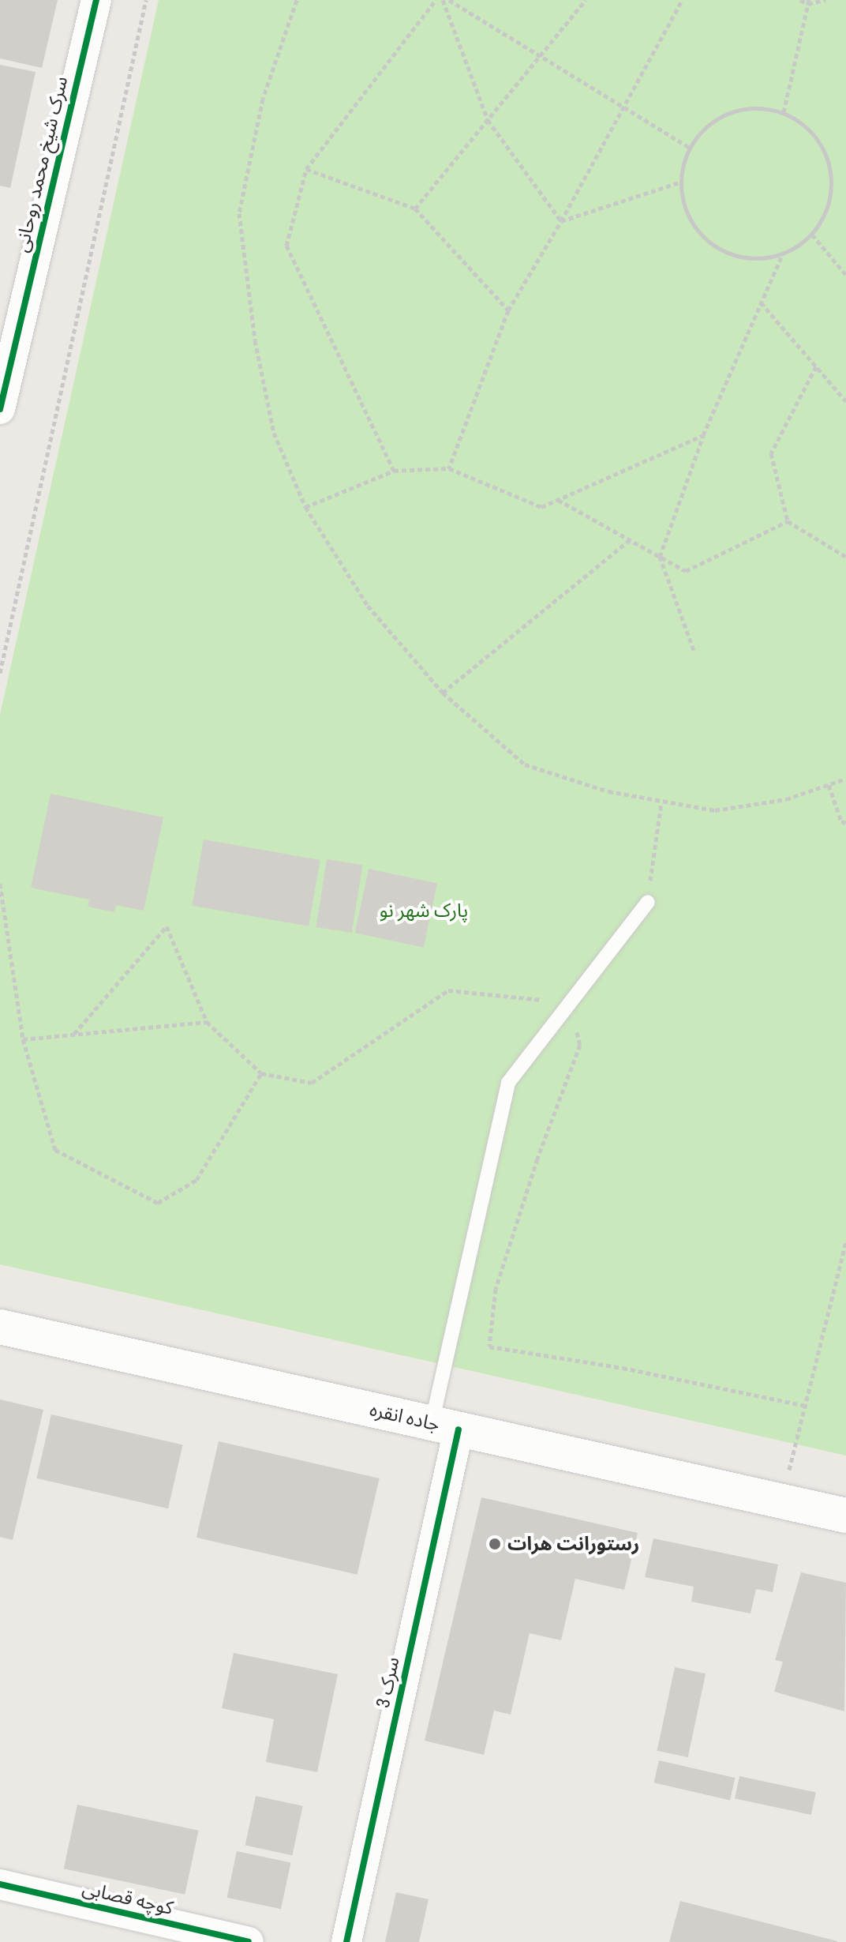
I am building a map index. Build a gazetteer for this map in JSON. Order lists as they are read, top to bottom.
{
  "streets": {
    "main road": ["جاده انقره"],
    "street": ["سرک شیخ محمد روحانی", "سرک 3", "کوچه قصابی"]
  },
  "crossings": [
    ["جاده انقره", "سرک 3"]
  ],
  "parks": ["پارک شهر نو"],
  "places": ["رستورانت هرات"]
}
